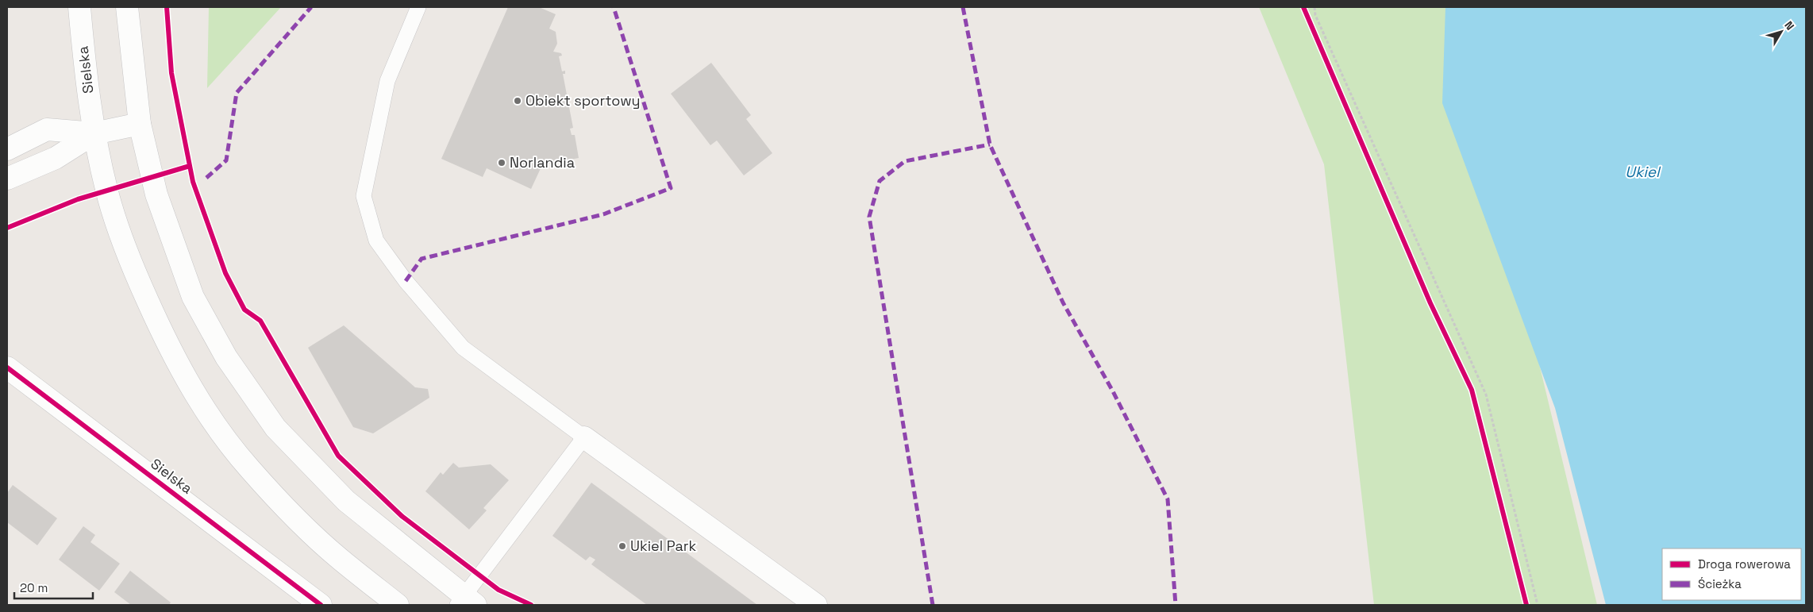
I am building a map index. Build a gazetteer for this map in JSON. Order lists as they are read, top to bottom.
{
  "streets": {
    "main road": ["Sielska"]
  },
  "water": ["Ukiel"],
  "places": ["Obiekt sportowy", "Norlandia", "Ukiel Park"],
  "legend": ["Droga rowerowa", "Ścieżka"],
  "scale_bar": "20 m",
  "north": "top right"
}
